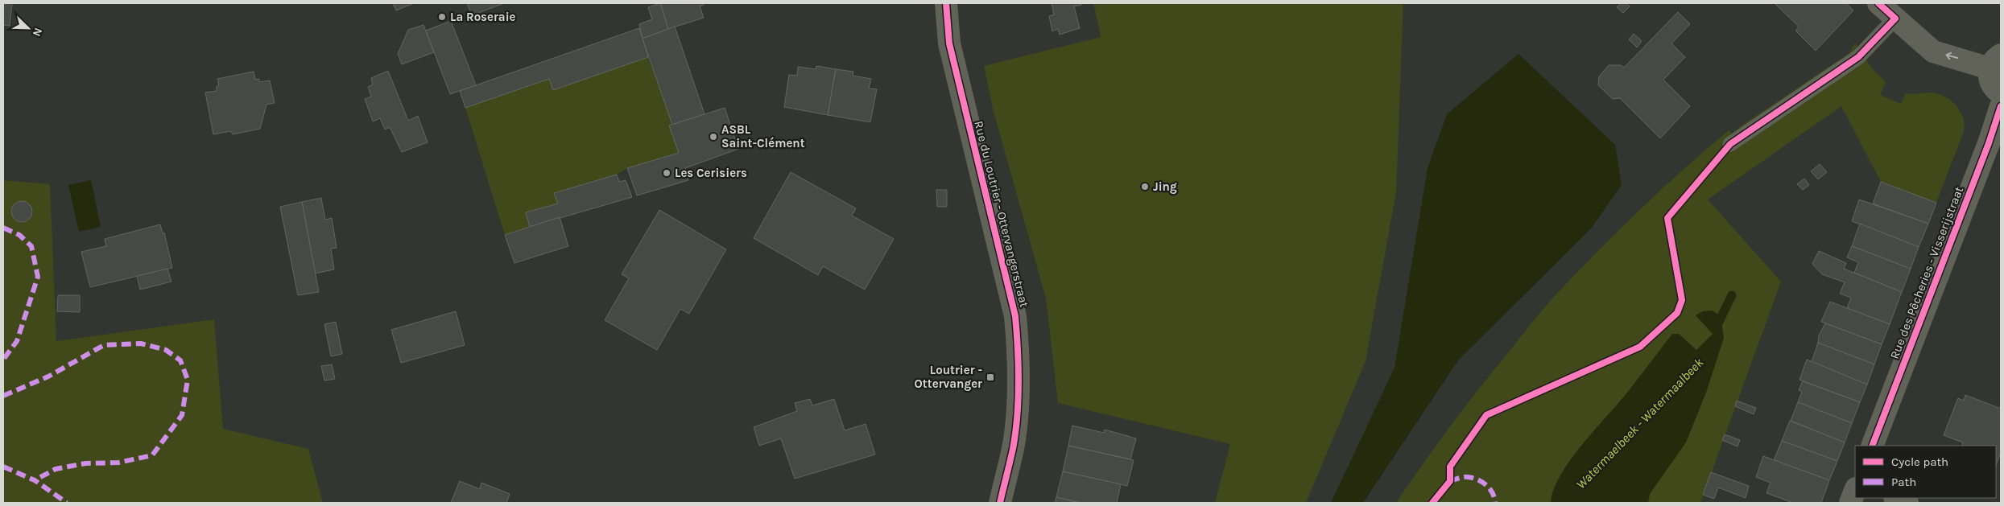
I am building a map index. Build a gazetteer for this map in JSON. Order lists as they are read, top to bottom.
{
  "streets": {
    "street": ["Rue du Loutrier - Ottervangerstraat", "Rue des Pêcheries - Visserijstraat"]
  },
  "water": ["Watermaelbeek - Watermaalbeek"],
  "places": {
    "other": [
      "La Roseraie",
      "ASBL Saint-Clément",
      "Les Cerisiers",
      "Jing"
    ],
    "transit": ["Loutrier - Ottervanger"]
  },
  "legend": ["Cycle path", "Path"],
  "north": "bottom right"
}
